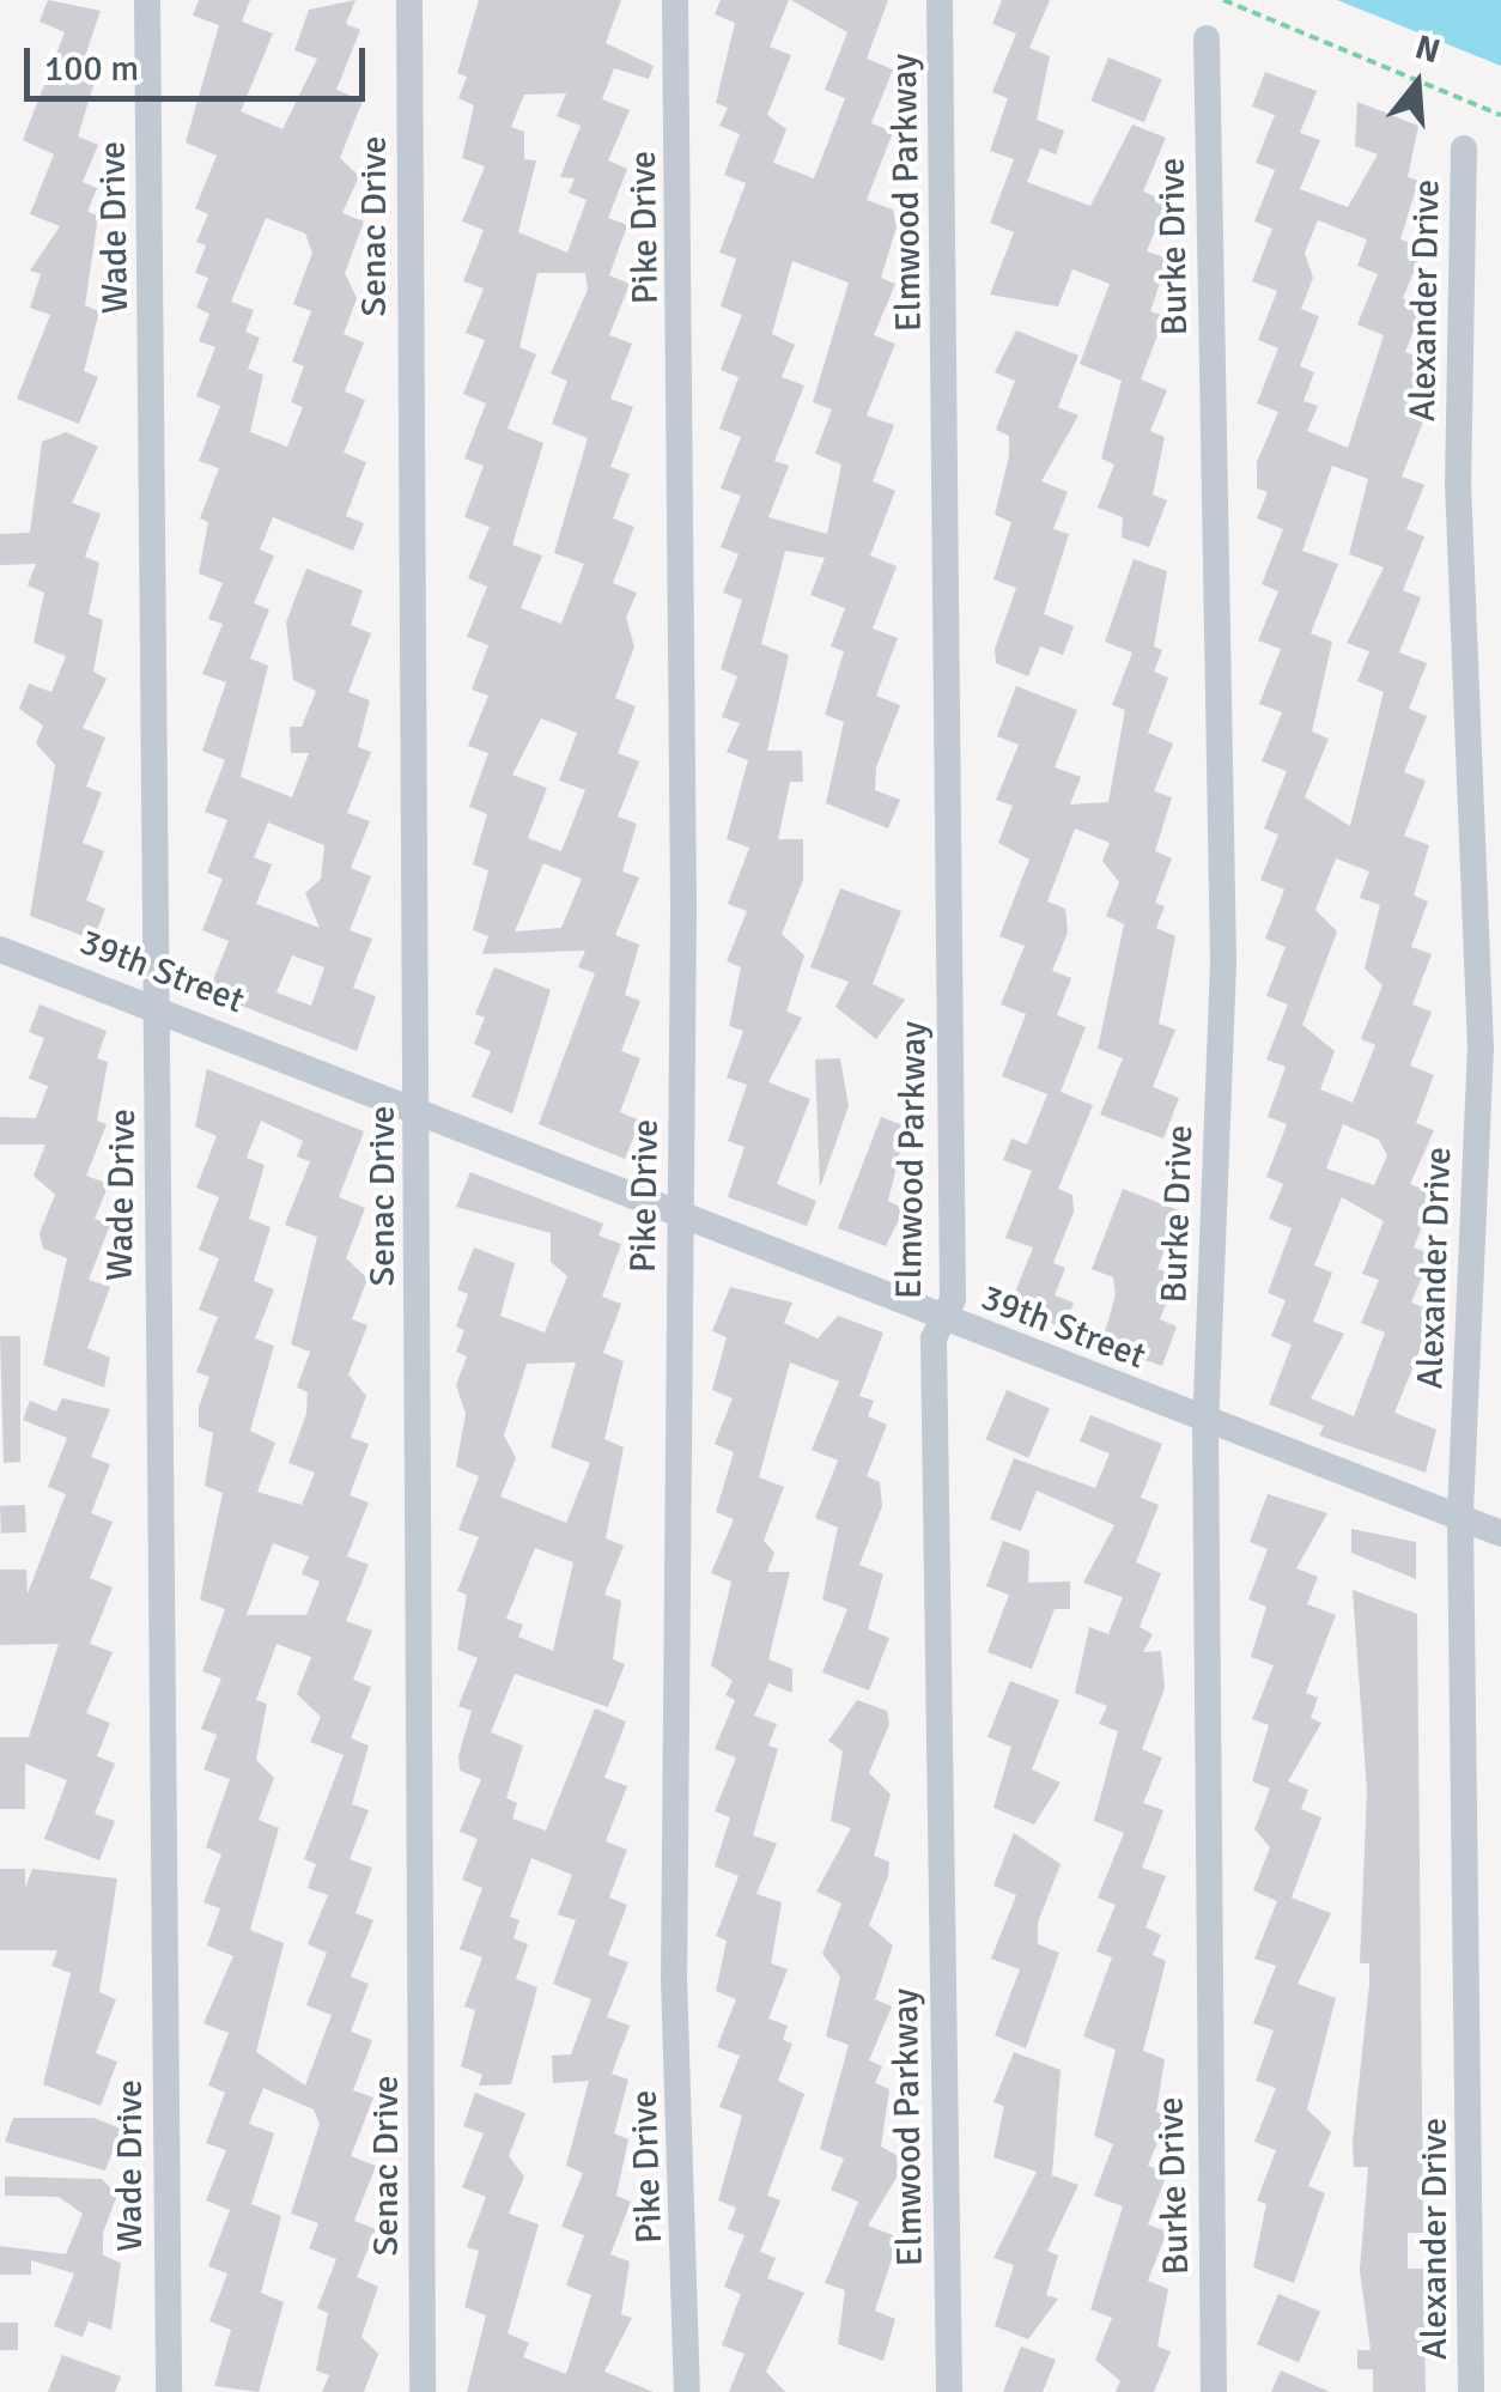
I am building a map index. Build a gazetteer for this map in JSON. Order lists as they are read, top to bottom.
{
  "streets": {
    "street": [
      "Elmwood Parkway",
      "Senac Drive",
      "Wade Drive",
      "Pike Drive",
      "Burke Drive",
      "Alexander Drive",
      "39th Street"
    ]
  },
  "crossings": [
    ["Elmwood Parkway", "39th Street"],
    ["Senac Drive", "39th Street"],
    ["Wade Drive", "39th Street"],
    ["Pike Drive", "39th Street"],
    ["Burke Drive", "39th Street"],
    ["Alexander Drive", "39th Street"]
  ],
  "scale_bar": "100 m",
  "north": "top"
}
